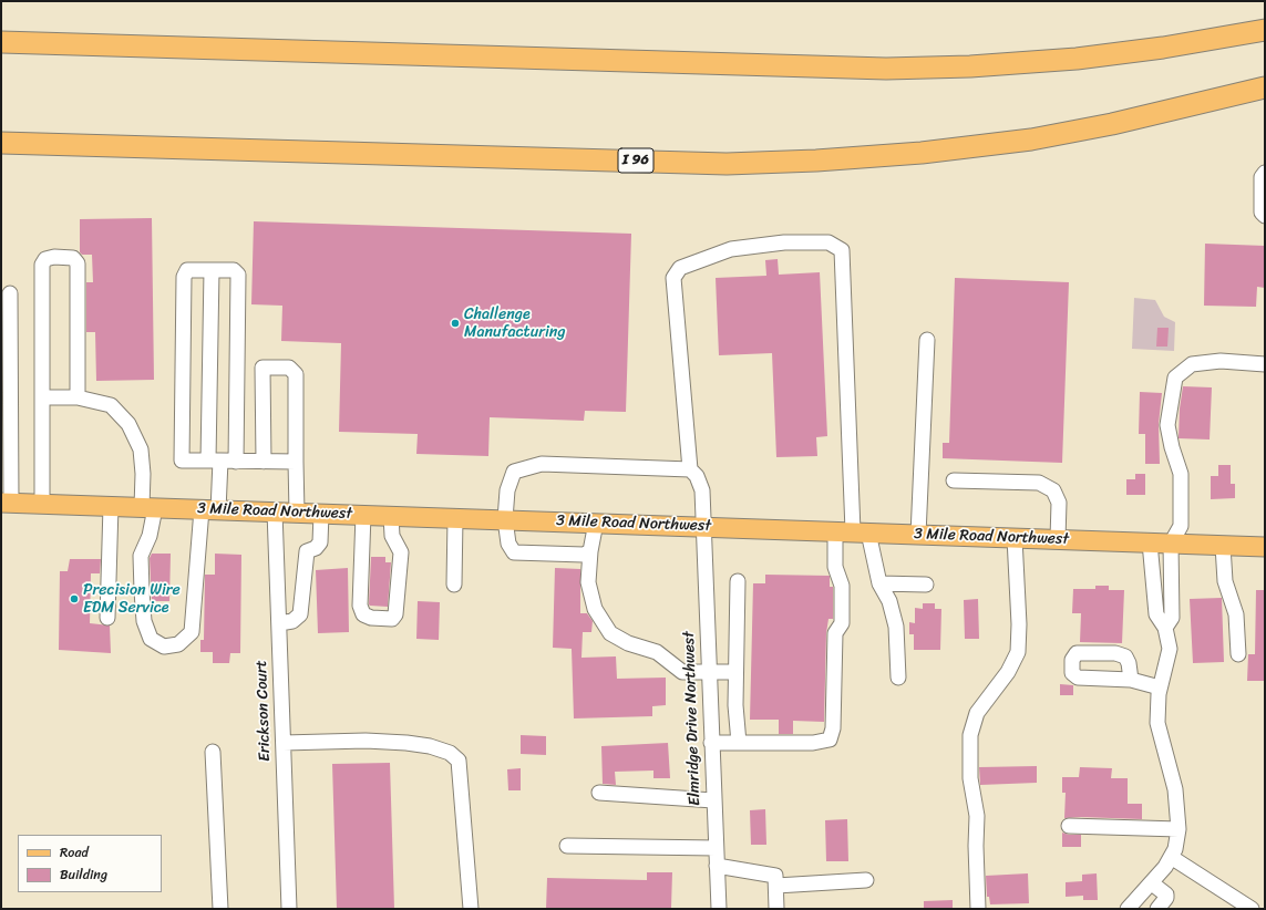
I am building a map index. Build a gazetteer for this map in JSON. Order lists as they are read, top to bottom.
{
  "streets": {
    "highway": ["I 96"],
    "main road": ["3 Mile Road Northwest"],
    "street": ["Erickson Court", "Elmridge Drive Northwest"]
  },
  "crossings": [
    ["3 Mile Road Northwest", "Erickson Court"],
    ["3 Mile Road Northwest", "Elmridge Drive Northwest"]
  ],
  "places": ["Challenge Manufacturing", "Precision Wire EDM Service"],
  "legend": ["Road", "Building"]
}
